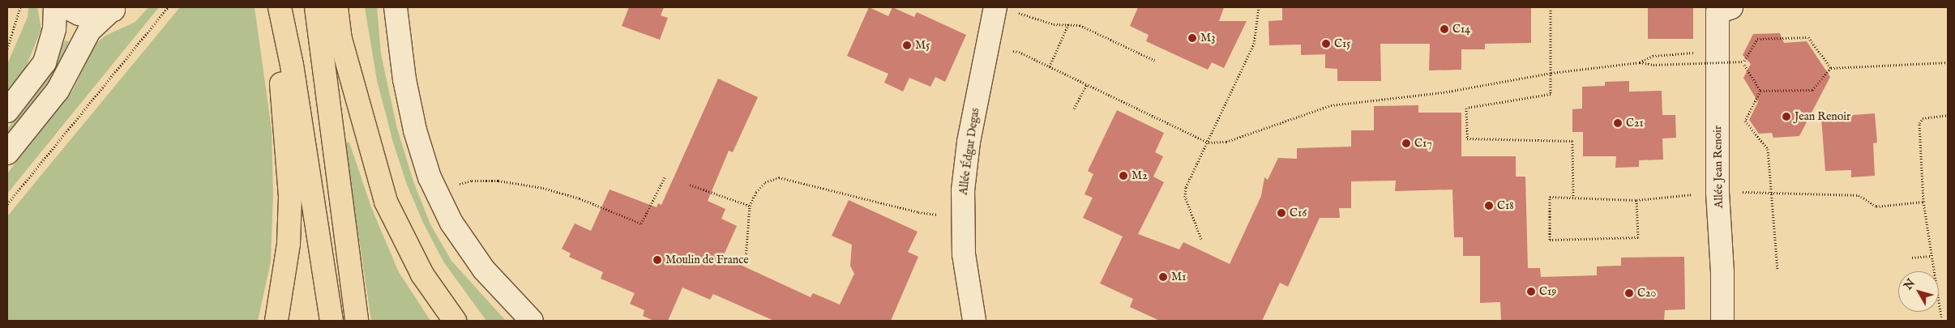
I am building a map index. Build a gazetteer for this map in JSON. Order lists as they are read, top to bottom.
{
  "streets": {
    "street": ["Allée Édgar Degas", "Allée Jean Renoir"]
  },
  "places": [
    "C14",
    "M3",
    "C15",
    "M5",
    "Jean Renoir",
    "C21",
    "C17",
    "M2",
    "C18",
    "C16",
    "Moulin de France",
    "M1",
    "C19",
    "C20"
  ],
  "north": "top left"
}
